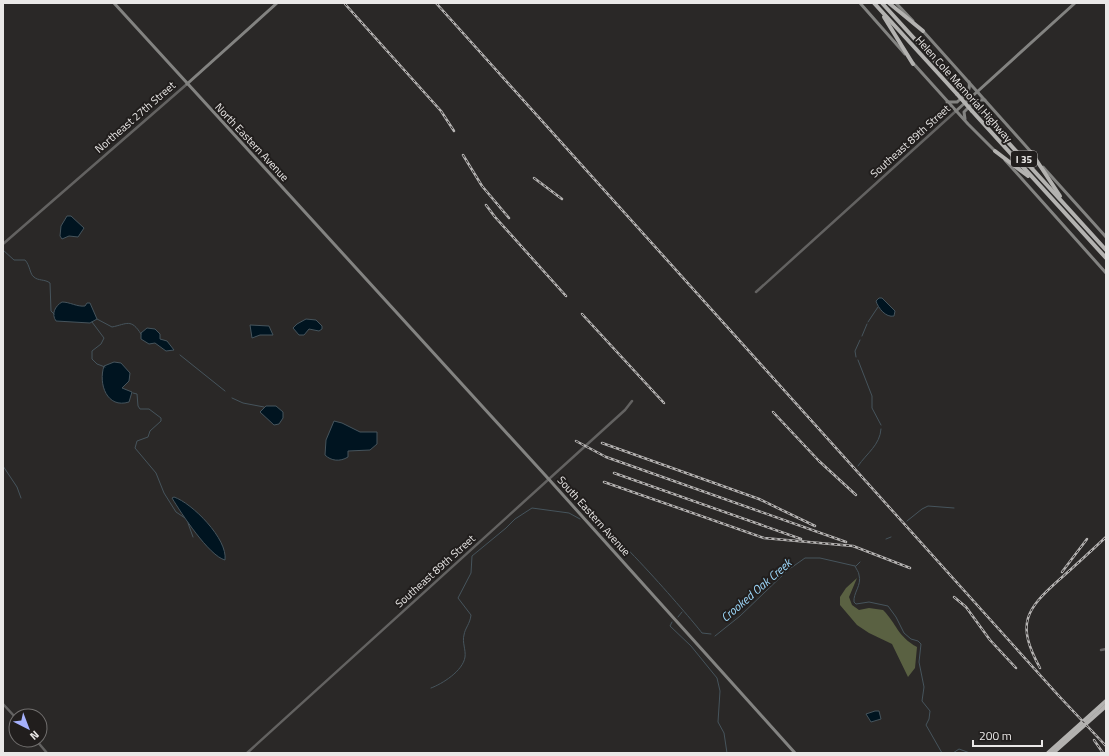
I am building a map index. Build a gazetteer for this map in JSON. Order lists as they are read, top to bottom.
{
  "streets": {
    "highway": ["Helen Cole Memorial Highway", "I 35"],
    "main road": [
      "Northeast 27th Street",
      "Southeast 89th Street",
      "North Eastern Avenue",
      "South Eastern Avenue"
    ]
  },
  "crossings": [
    ["Northeast 27th Street", "North Eastern Avenue"],
    ["Southeast 89th Street", "South Eastern Avenue"],
    ["North Eastern Avenue", "South Eastern Avenue"]
  ],
  "water": ["Crooked Oak Creek"],
  "scale_bar": "200 m",
  "north": "bottom right"
}
